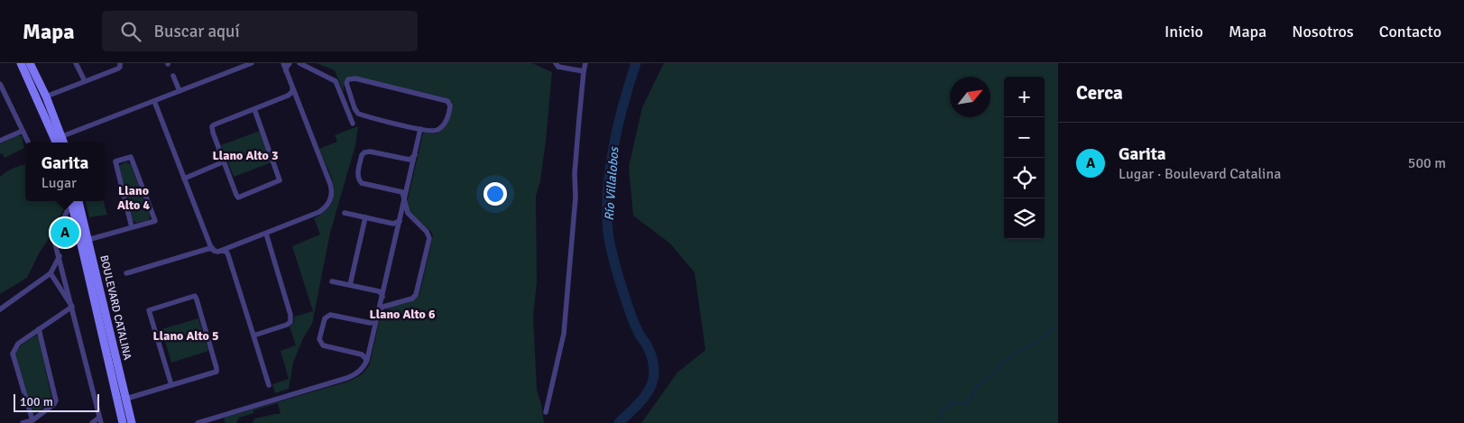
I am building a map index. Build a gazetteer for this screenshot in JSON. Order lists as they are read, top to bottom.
{
  "streets": {
    "street": ["BOULEVARD CATALINA"]
  },
  "districts": [
    "Llano Alto 3",
    "Llano Alto 4",
    "Llano Alto 6",
    "Llano Alto 5"
  ],
  "water": ["Río Villalobos"],
  "scale_bar": "100 m",
  "north": "top right",
  "page": {
    "header": "Mapa",
    "search": "Buscar aquí",
    "nav": [
      "Inicio",
      "Mapa",
      "Nosotros",
      "Contacto"
    ],
    "heading": "Cerca",
    "map_buttons": ["+", "−"],
    "list": [
      {
        "mark": "A",
        "name": "Garita",
        "note": "Lugar · Boulevard Catalina",
        "value": "500 m"
      }
    ],
    "popup": ["Garita", "Lugar"],
    "pins": "A",
    "scale": "100 m"
  }
}
